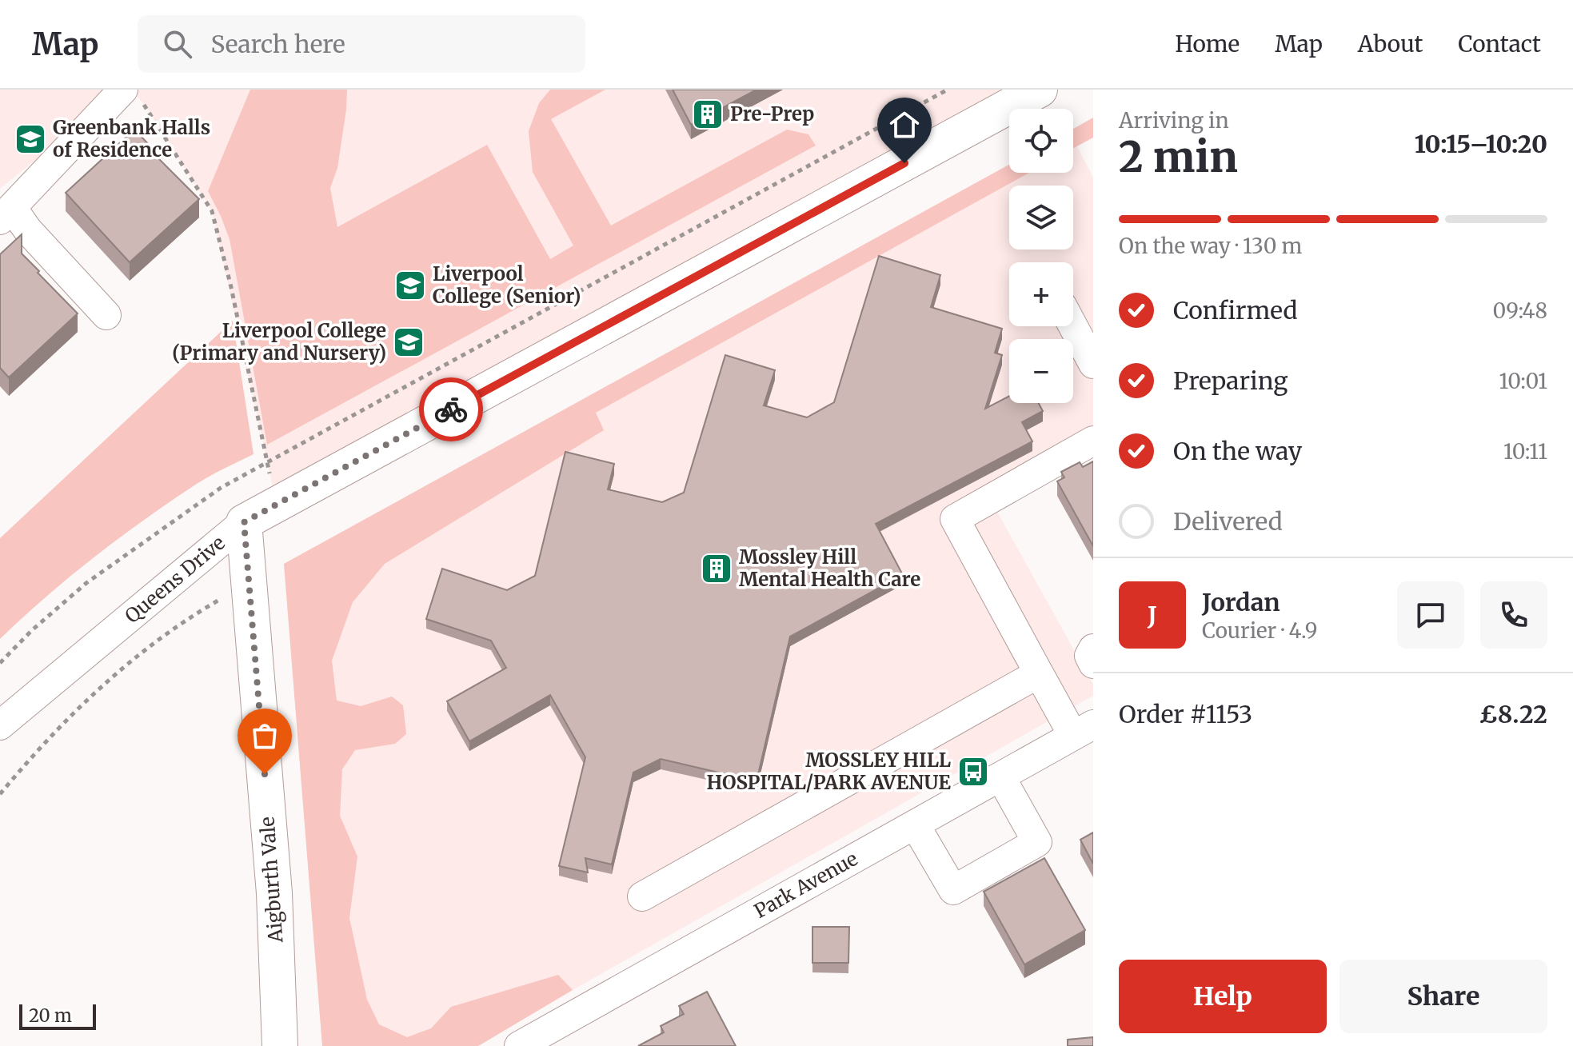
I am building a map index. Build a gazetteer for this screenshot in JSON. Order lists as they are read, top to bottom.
{
  "streets": {
    "main road": ["Queens Drive", "Aigburth Vale"],
    "street": ["Park Avenue"]
  },
  "crossings": [
    ["Queens Drive", "Aigburth Vale"]
  ],
  "places": {
    "building": ["Pre-Prep", "Mossley Hill Mental Health Care"],
    "school or university": ["Greenbank Halls of Residence", "Liverpool College (Senior)", "Liverpool College (Primary and Nursery)"],
    "bus stop": ["MOSSLEY HILL HOSPITAL/PARK AVENUE"]
  },
  "scale_bar": "20 m",
  "page": {
    "header": "Map",
    "search": "Search here",
    "nav": [
      "Home",
      "Map",
      "About",
      "Contact"
    ],
    "heading": ["2 min", "Arriving in", "10:15–10:20"],
    "panel": [
      "Jordan",
      "Courier · 4.9",
      "Order #1153",
      "£8.22"
    ],
    "map_buttons": ["+", "−"],
    "bar": "On the way · 130 m",
    "list": [
      ["Confirmed", "09:48"],
      ["Preparing", "10:01"],
      ["On the way", "10:11"],
      "Delivered"
    ],
    "round": "J",
    "buttons": ["Help", "Share"],
    "scale": "20 m"
  }
}
